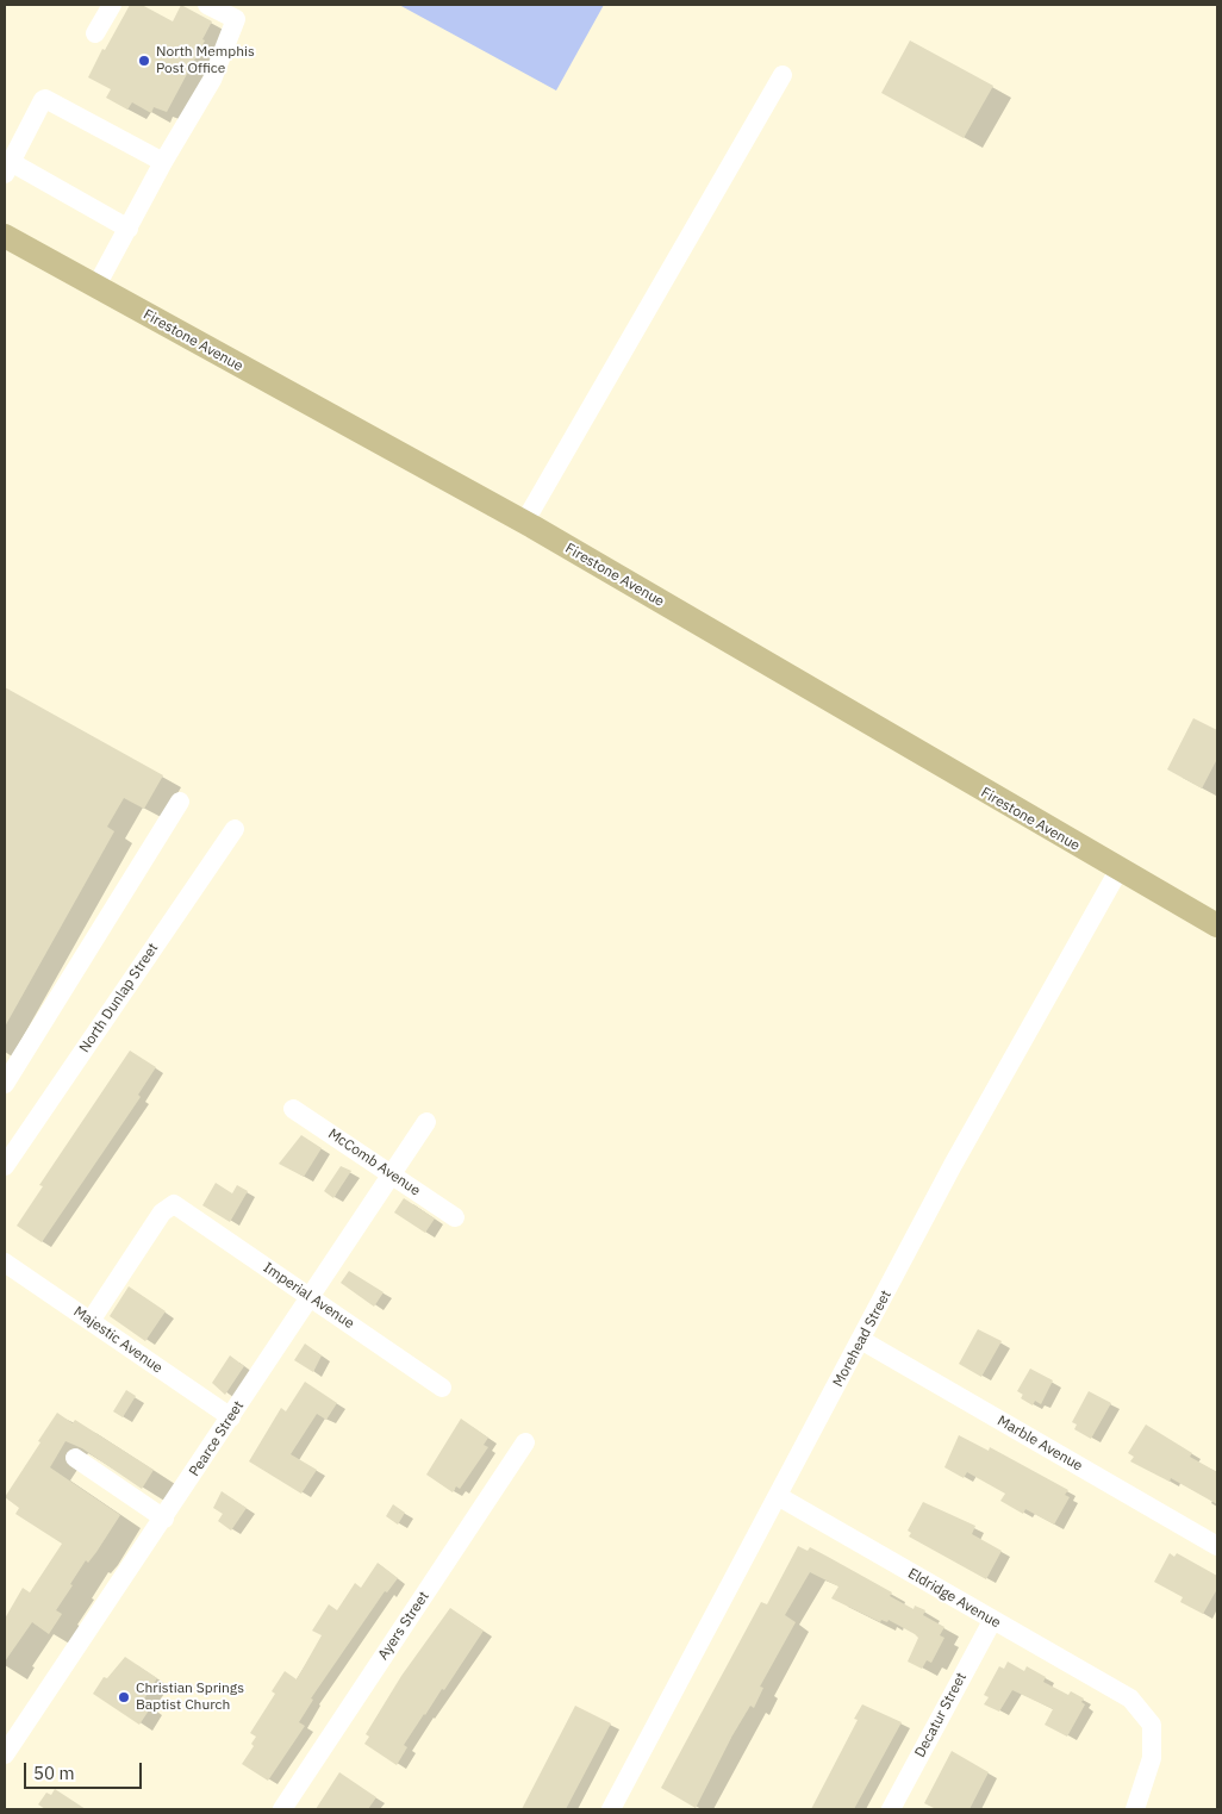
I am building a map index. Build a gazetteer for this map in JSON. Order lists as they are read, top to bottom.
{
  "streets": {
    "main road": ["Firestone Avenue"],
    "street": [
      "North Dunlap Street",
      "McComb Avenue",
      "Imperial Avenue",
      "Morehead Street",
      "Majestic Avenue",
      "Pearce Street",
      "Marble Avenue",
      "Eldridge Avenue",
      "Ayers Street",
      "Decatur Street"
    ]
  },
  "crossings": [
    ["Firestone Avenue", "Morehead Street"],
    ["McComb Avenue", "Pearce Street"],
    ["Imperial Avenue", "Majestic Avenue"],
    ["Imperial Avenue", "Pearce Street"],
    ["Morehead Street", "Marble Avenue"],
    ["Morehead Street", "Eldridge Avenue"],
    ["Majestic Avenue", "Pearce Street"],
    ["Eldridge Avenue", "Decatur Street"]
  ],
  "places": ["North Memphis Post Office", "Christian Springs Baptist Church"],
  "scale_bar": "50 m"
}
